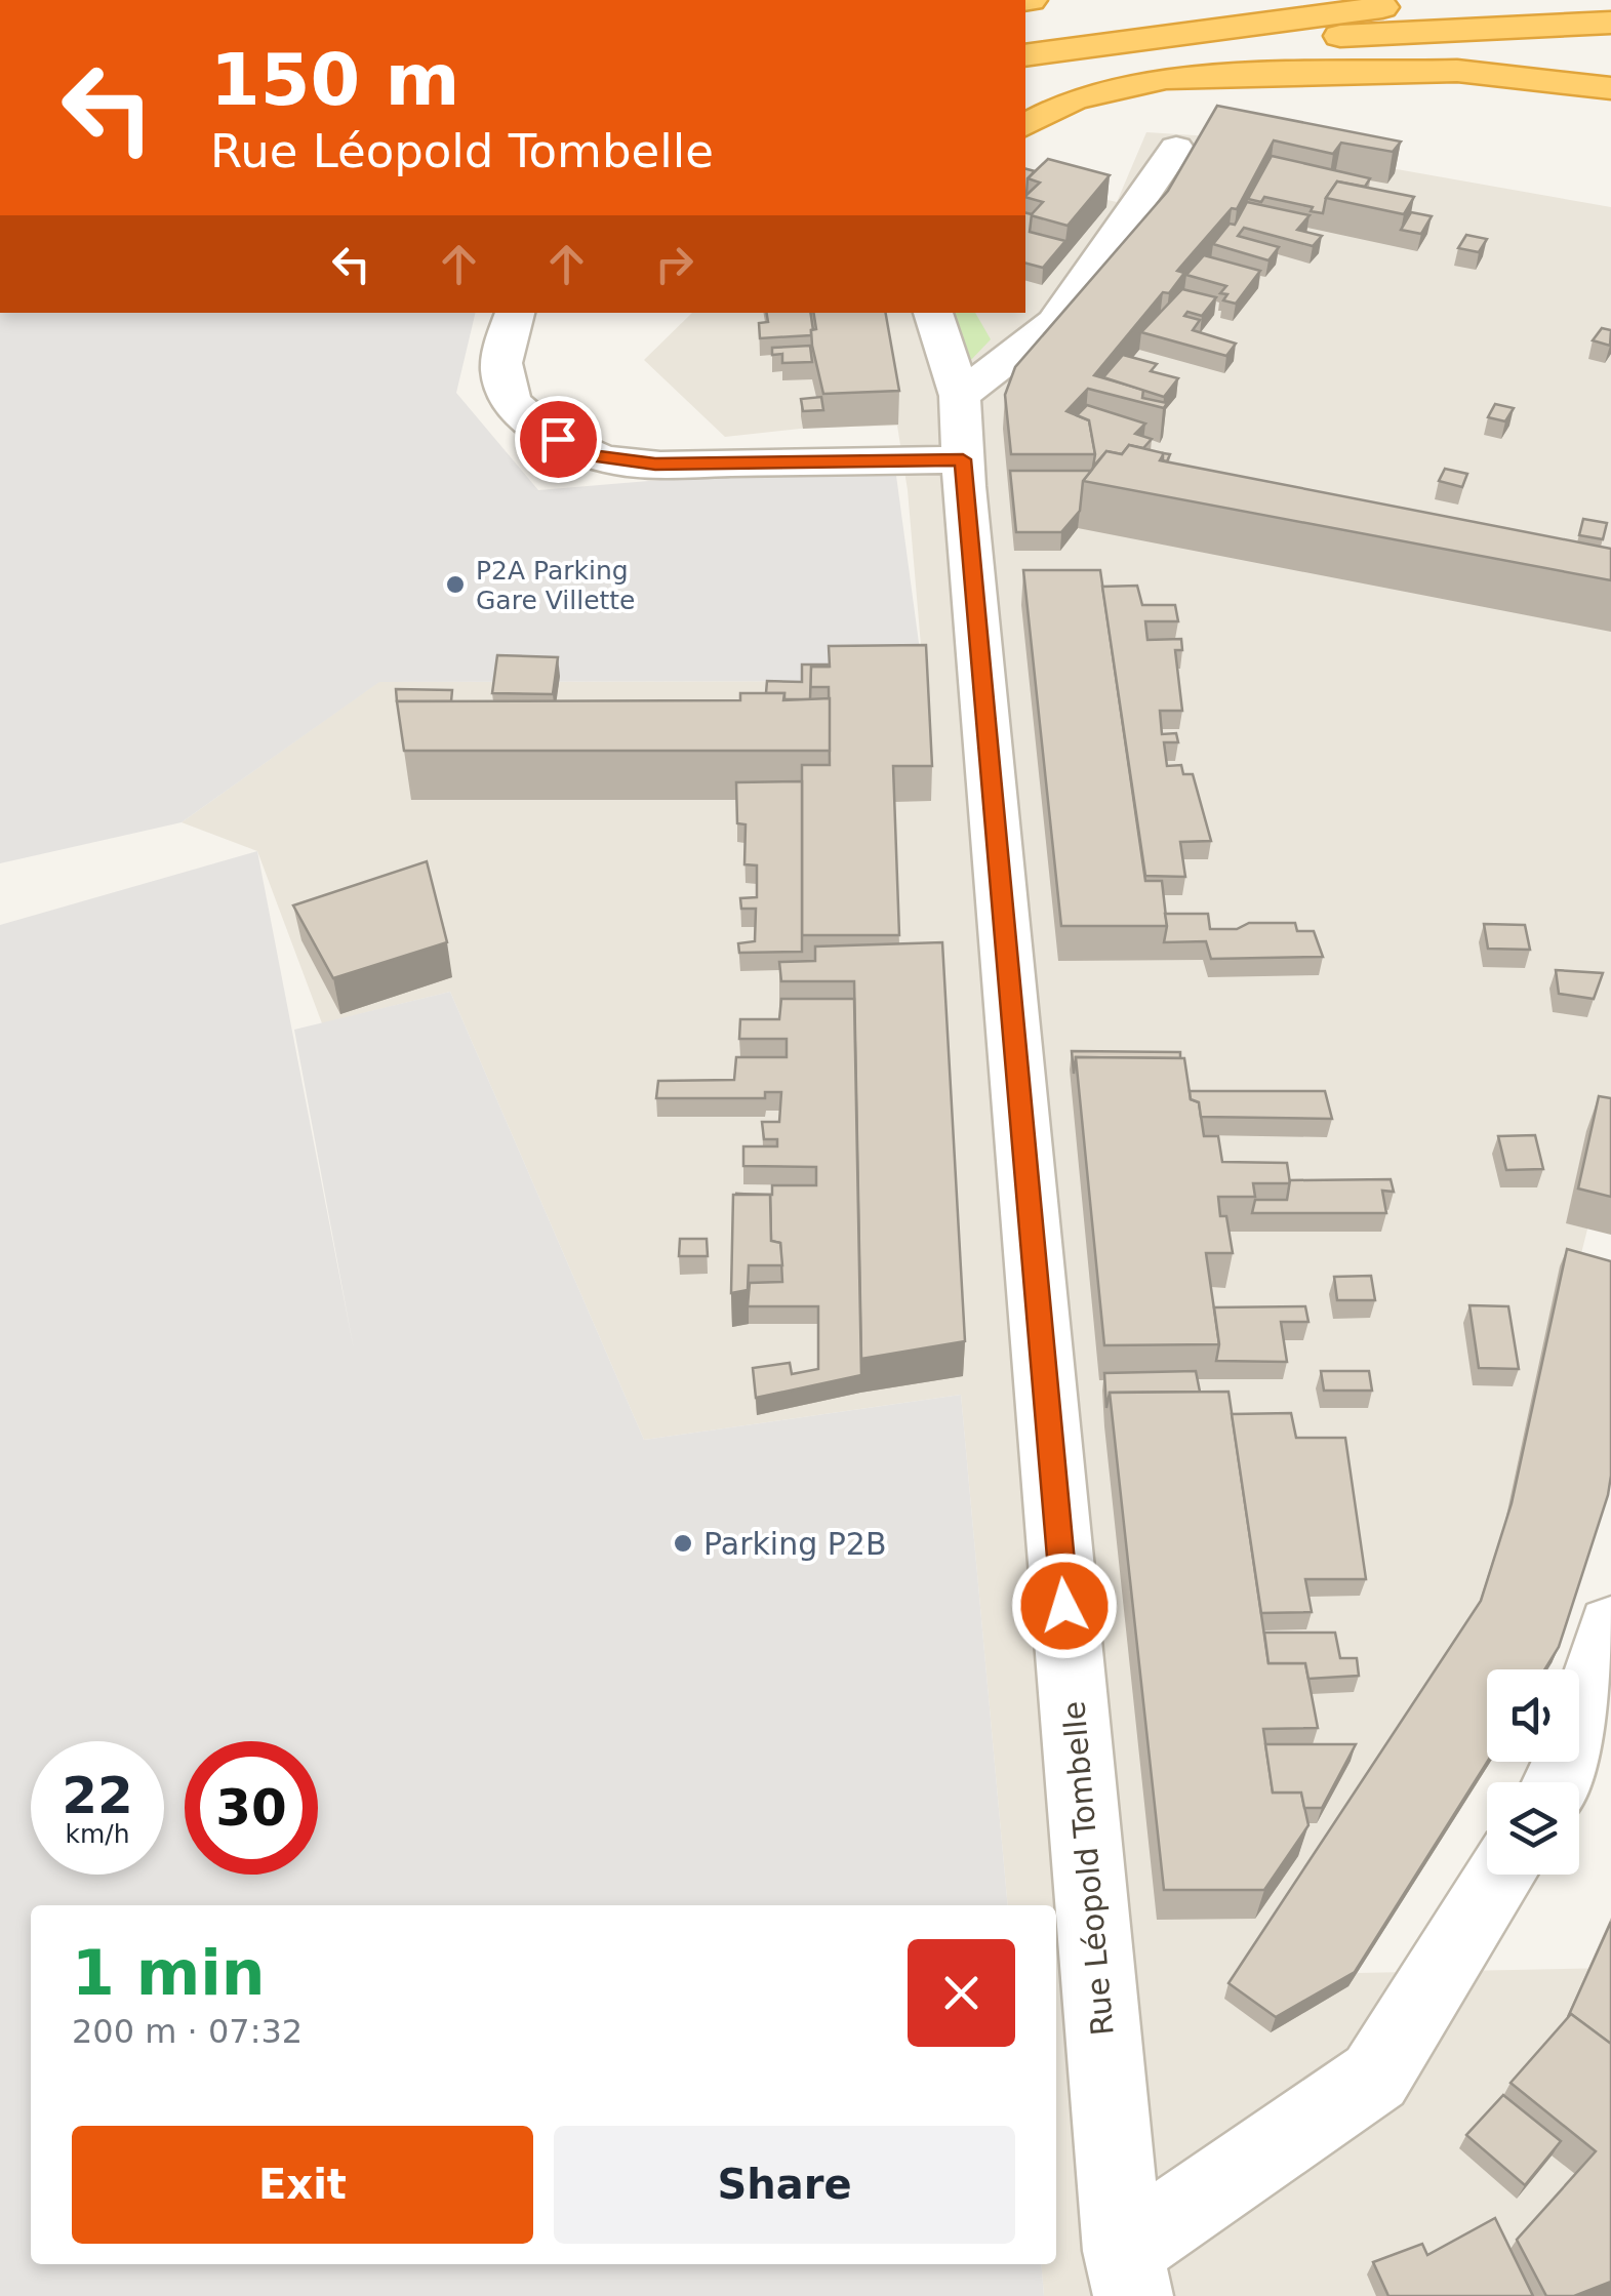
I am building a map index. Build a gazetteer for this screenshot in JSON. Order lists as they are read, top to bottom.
{
  "streets": {
    "street": ["Rue Léopold Tombelle"]
  },
  "places": ["P2A Parking Gare Villette", "Parking P2B"],
  "page": {
    "turn": ["150 m", "Rue Léopold Tombelle"],
    "speed": "22 km/h",
    "limit": "30",
    "heading": ["1 min", "200 m · 07:32"],
    "buttons": ["Exit", "Share"]
  }
}
